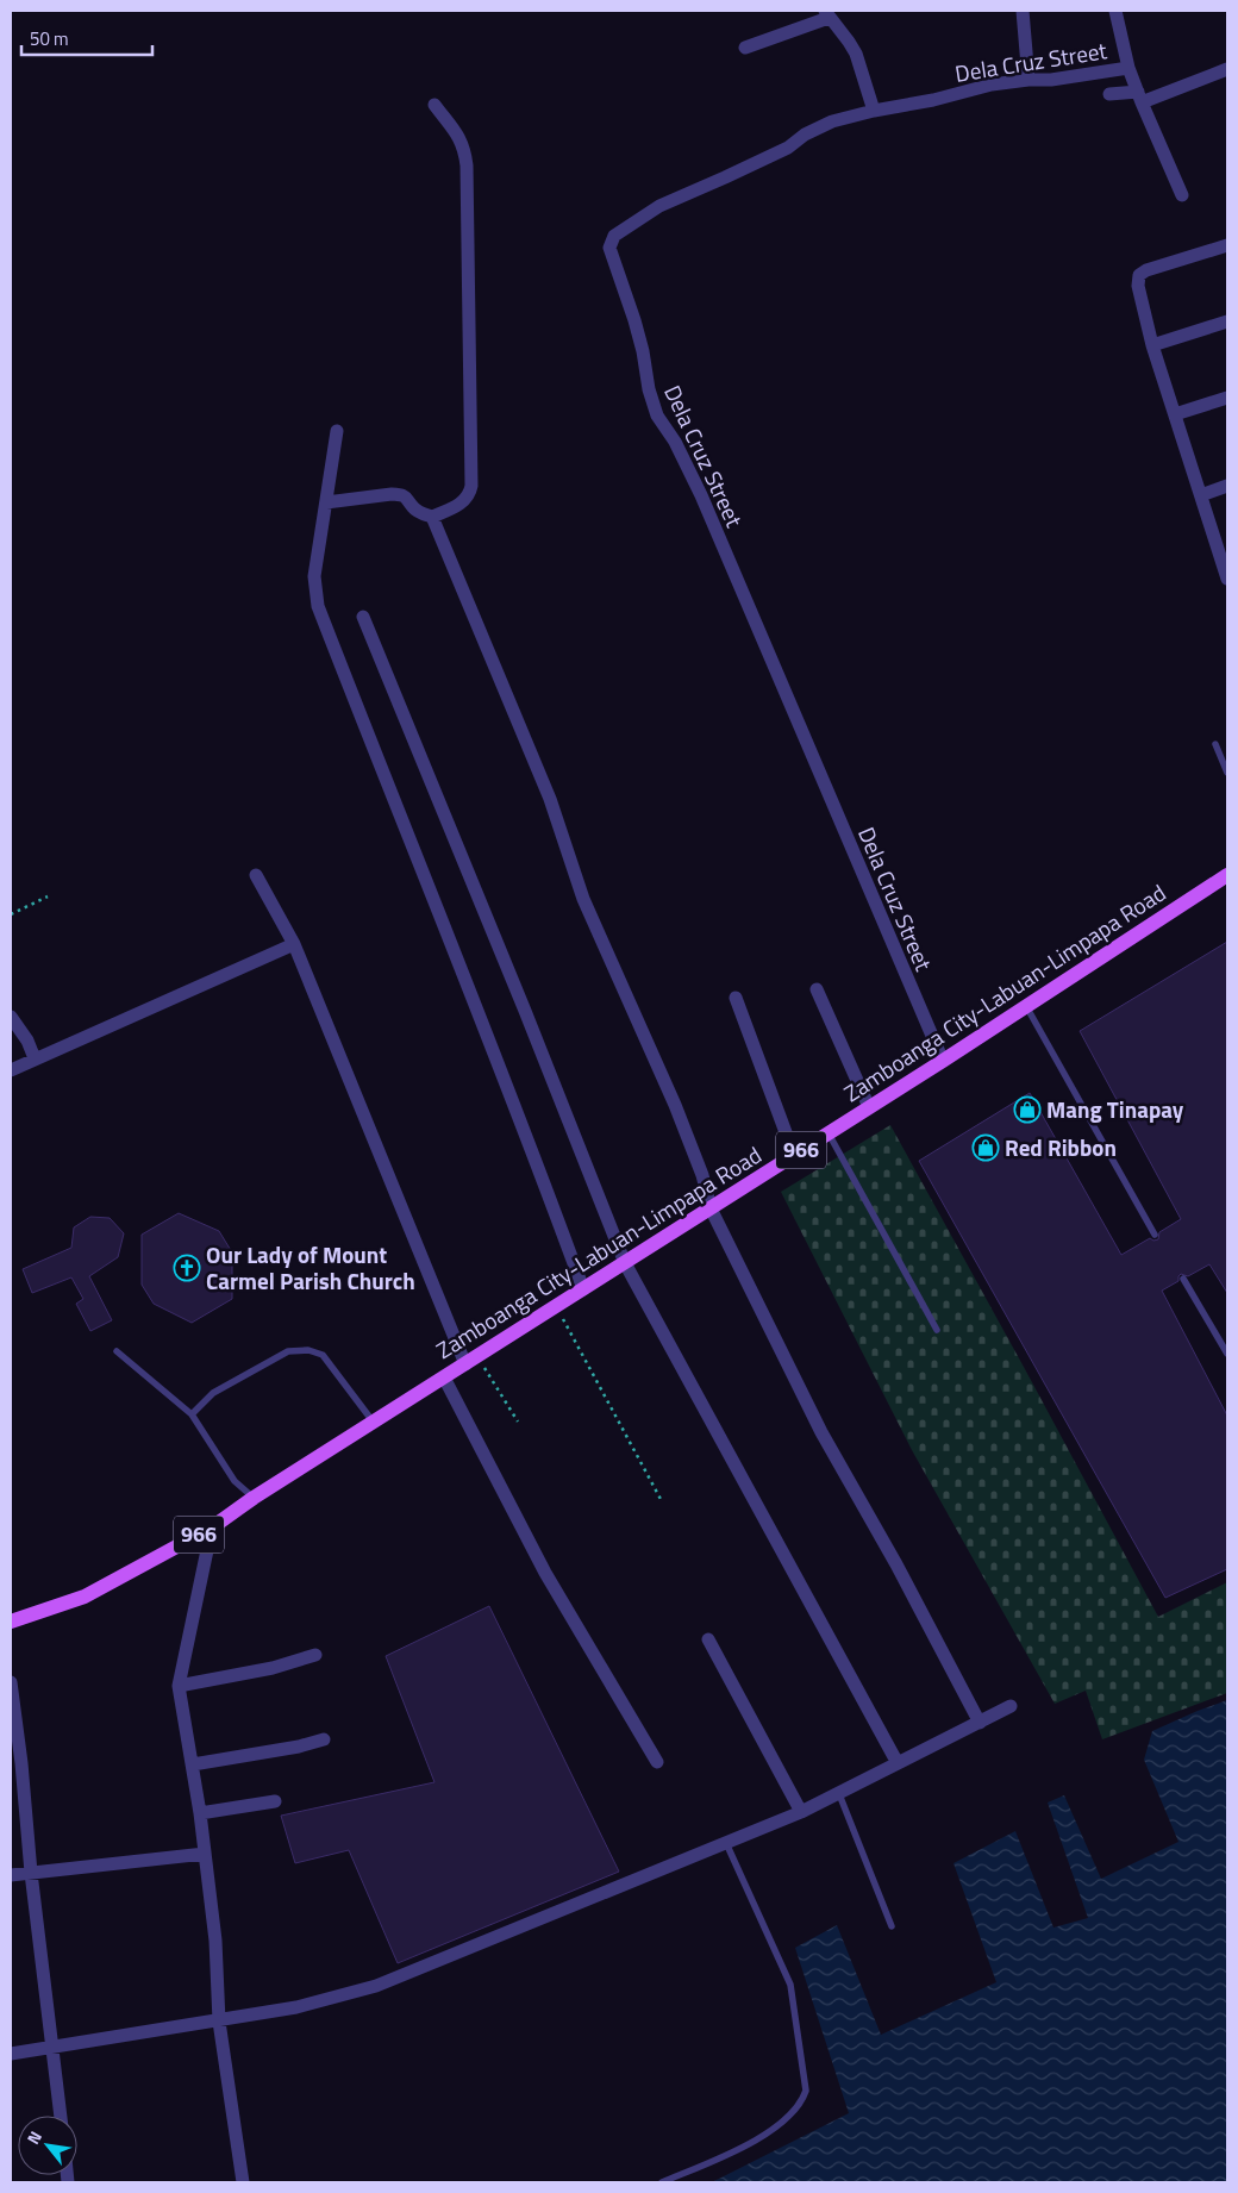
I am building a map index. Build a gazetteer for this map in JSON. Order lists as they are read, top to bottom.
{
  "streets": {
    "main road": ["Zamboanga City-Labuan-Limpapa Road", "966"],
    "street": ["Dela Cruz Street"]
  },
  "crossings": [
    ["Dela Cruz Street", "Zamboanga City-Labuan-Limpapa Road"]
  ],
  "places": {
    "shop": ["Mang Tinapay", "Red Ribbon"],
    "church": ["Our Lady of Mount Carmel Parish Church"]
  },
  "scale_bar": "50 m",
  "north": "top left"
}
